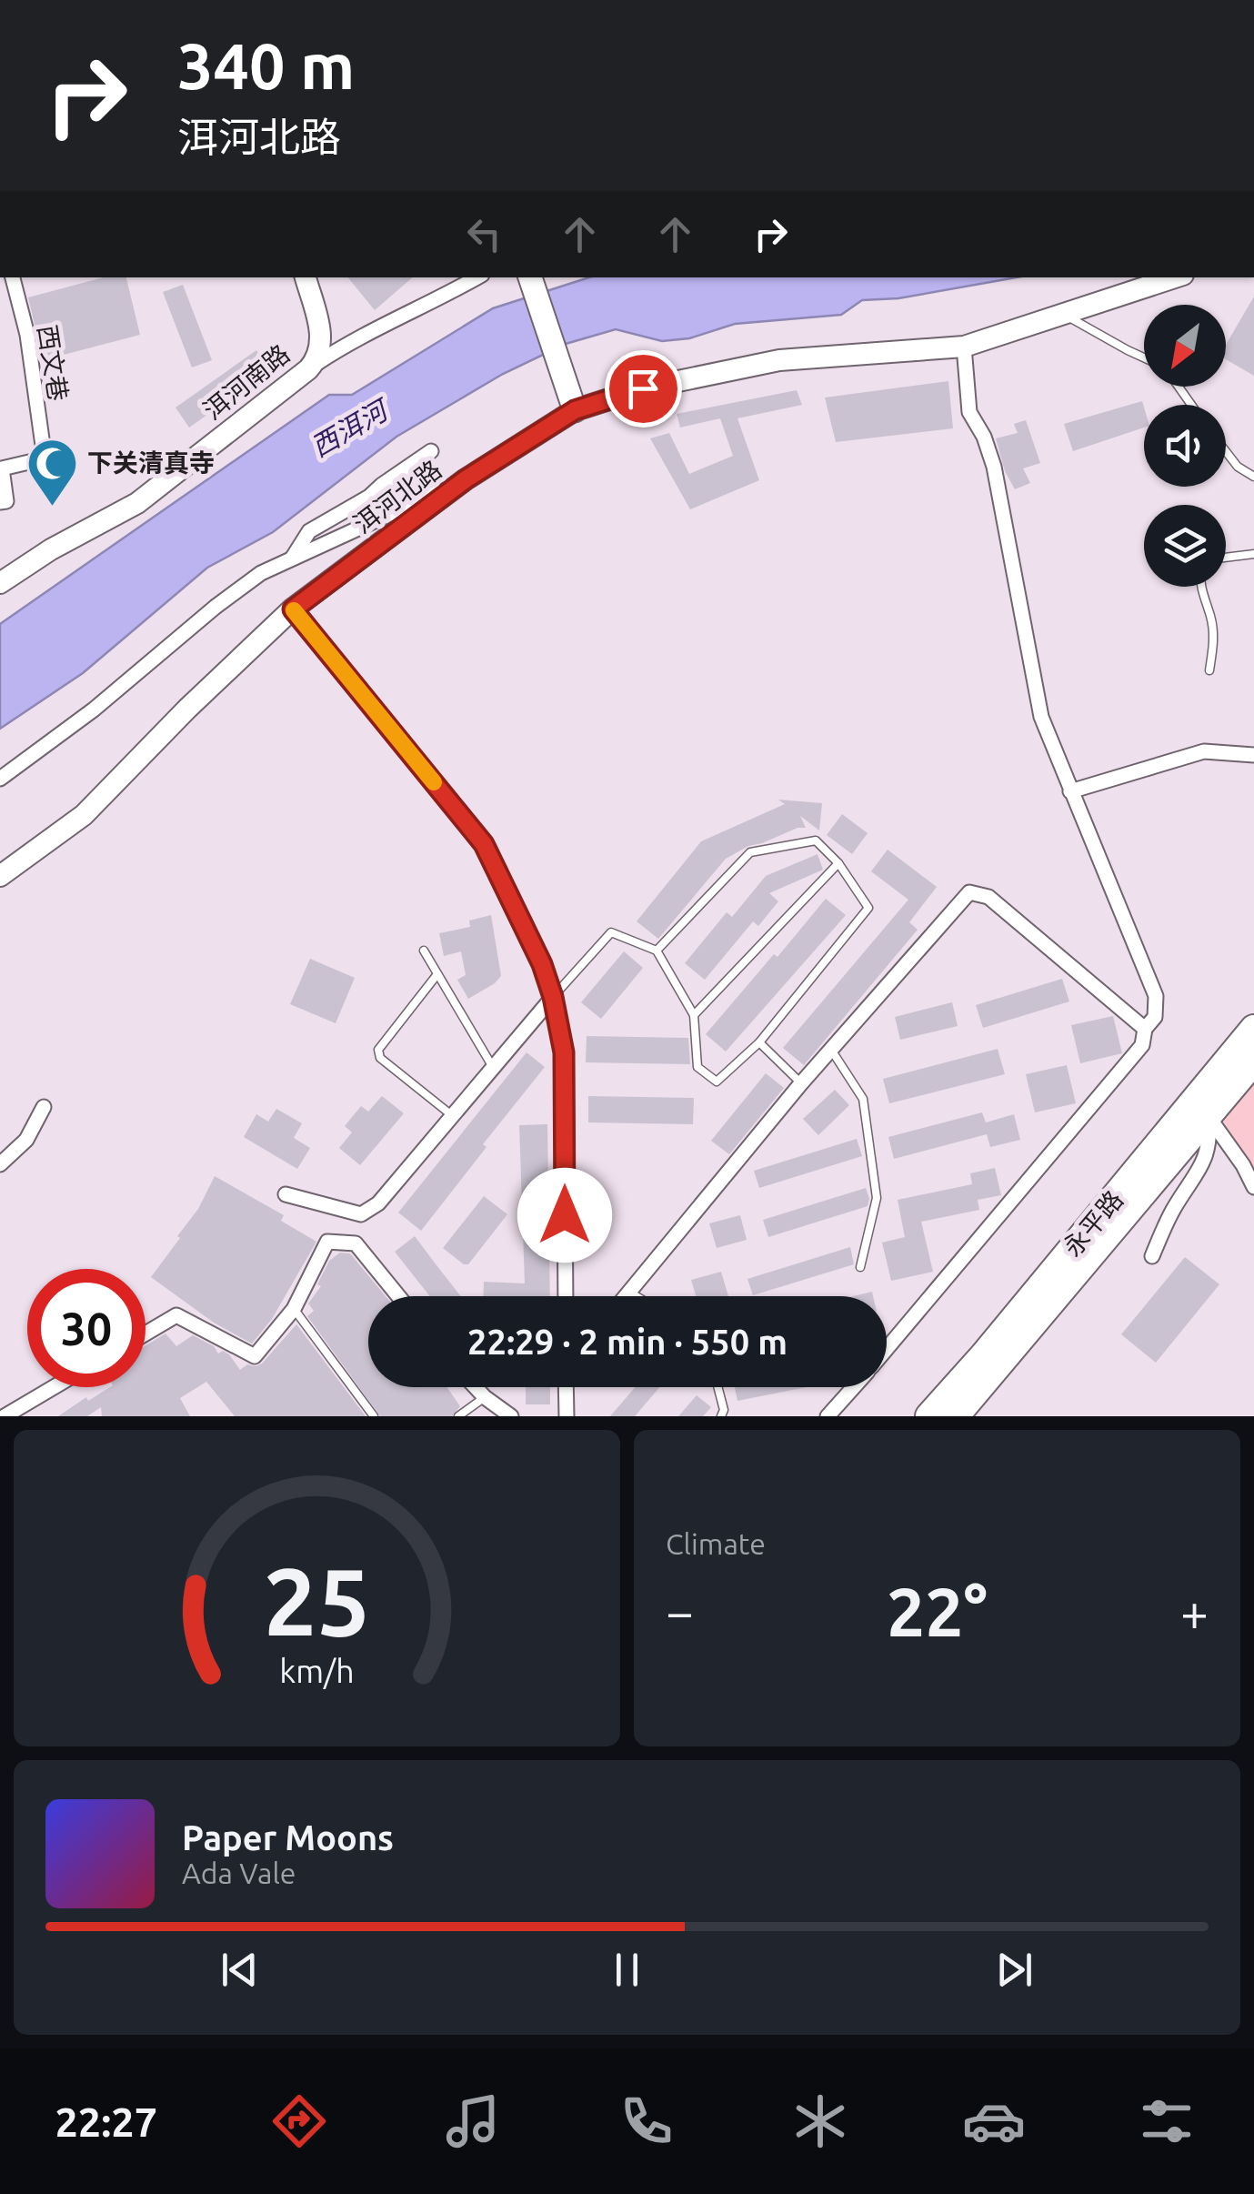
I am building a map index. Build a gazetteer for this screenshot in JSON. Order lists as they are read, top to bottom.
{
  "streets": {
    "highway": ["永平路"],
    "street": ["西文巷", "洱河南路", "洱河北路"]
  },
  "water": ["西洱河"],
  "places": {
    "mosque": ["下关清真寺"]
  },
  "north": "bottom left",
  "page": {
    "turn": ["340 m", "洱河北路"],
    "limit": "30",
    "trip": "22:29 · 2 min · 550 m",
    "tile": "Climate",
    "heat": ["−", "22°", "+"],
    "song": ["Paper Moons", "Ada Vale"],
    "tabs": "22:27",
    "gauge": ["25", "km/h"]
  }
}
